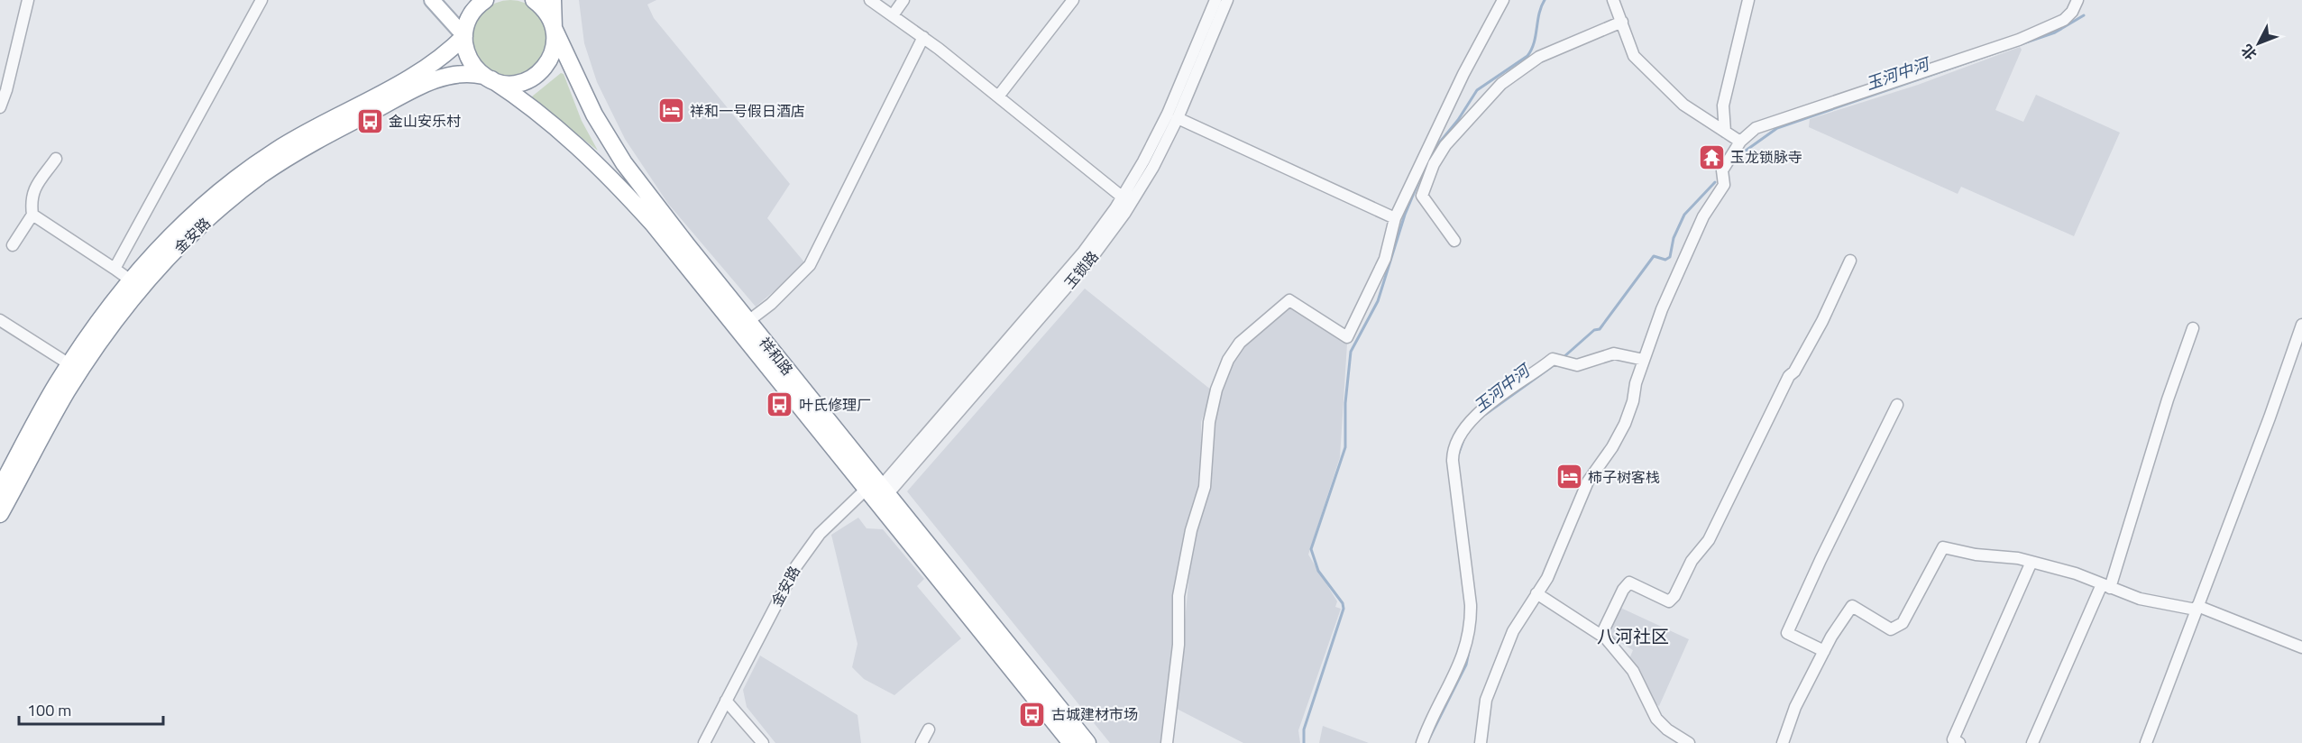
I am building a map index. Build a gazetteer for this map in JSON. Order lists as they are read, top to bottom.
{
  "streets": {
    "highway": ["金安路", "祥和路"],
    "street": ["玉锁路"]
  },
  "crossings": [
    ["金安路", "玉锁路"],
    ["金安路", "祥和路"],
    ["玉锁路", "祥和路"]
  ],
  "districts": ["八河社区"],
  "water": ["玉河中河"],
  "places": {
    "hotel": ["祥和一号假日酒店", "柿子树客栈"],
    "bus stop": ["金山安乐村", "叶氏修理厂", "古城建材市场"],
    "temple": ["玉龙锁脉寺"]
  },
  "scale_bar": "100 m",
  "north": "bottom left"
}
